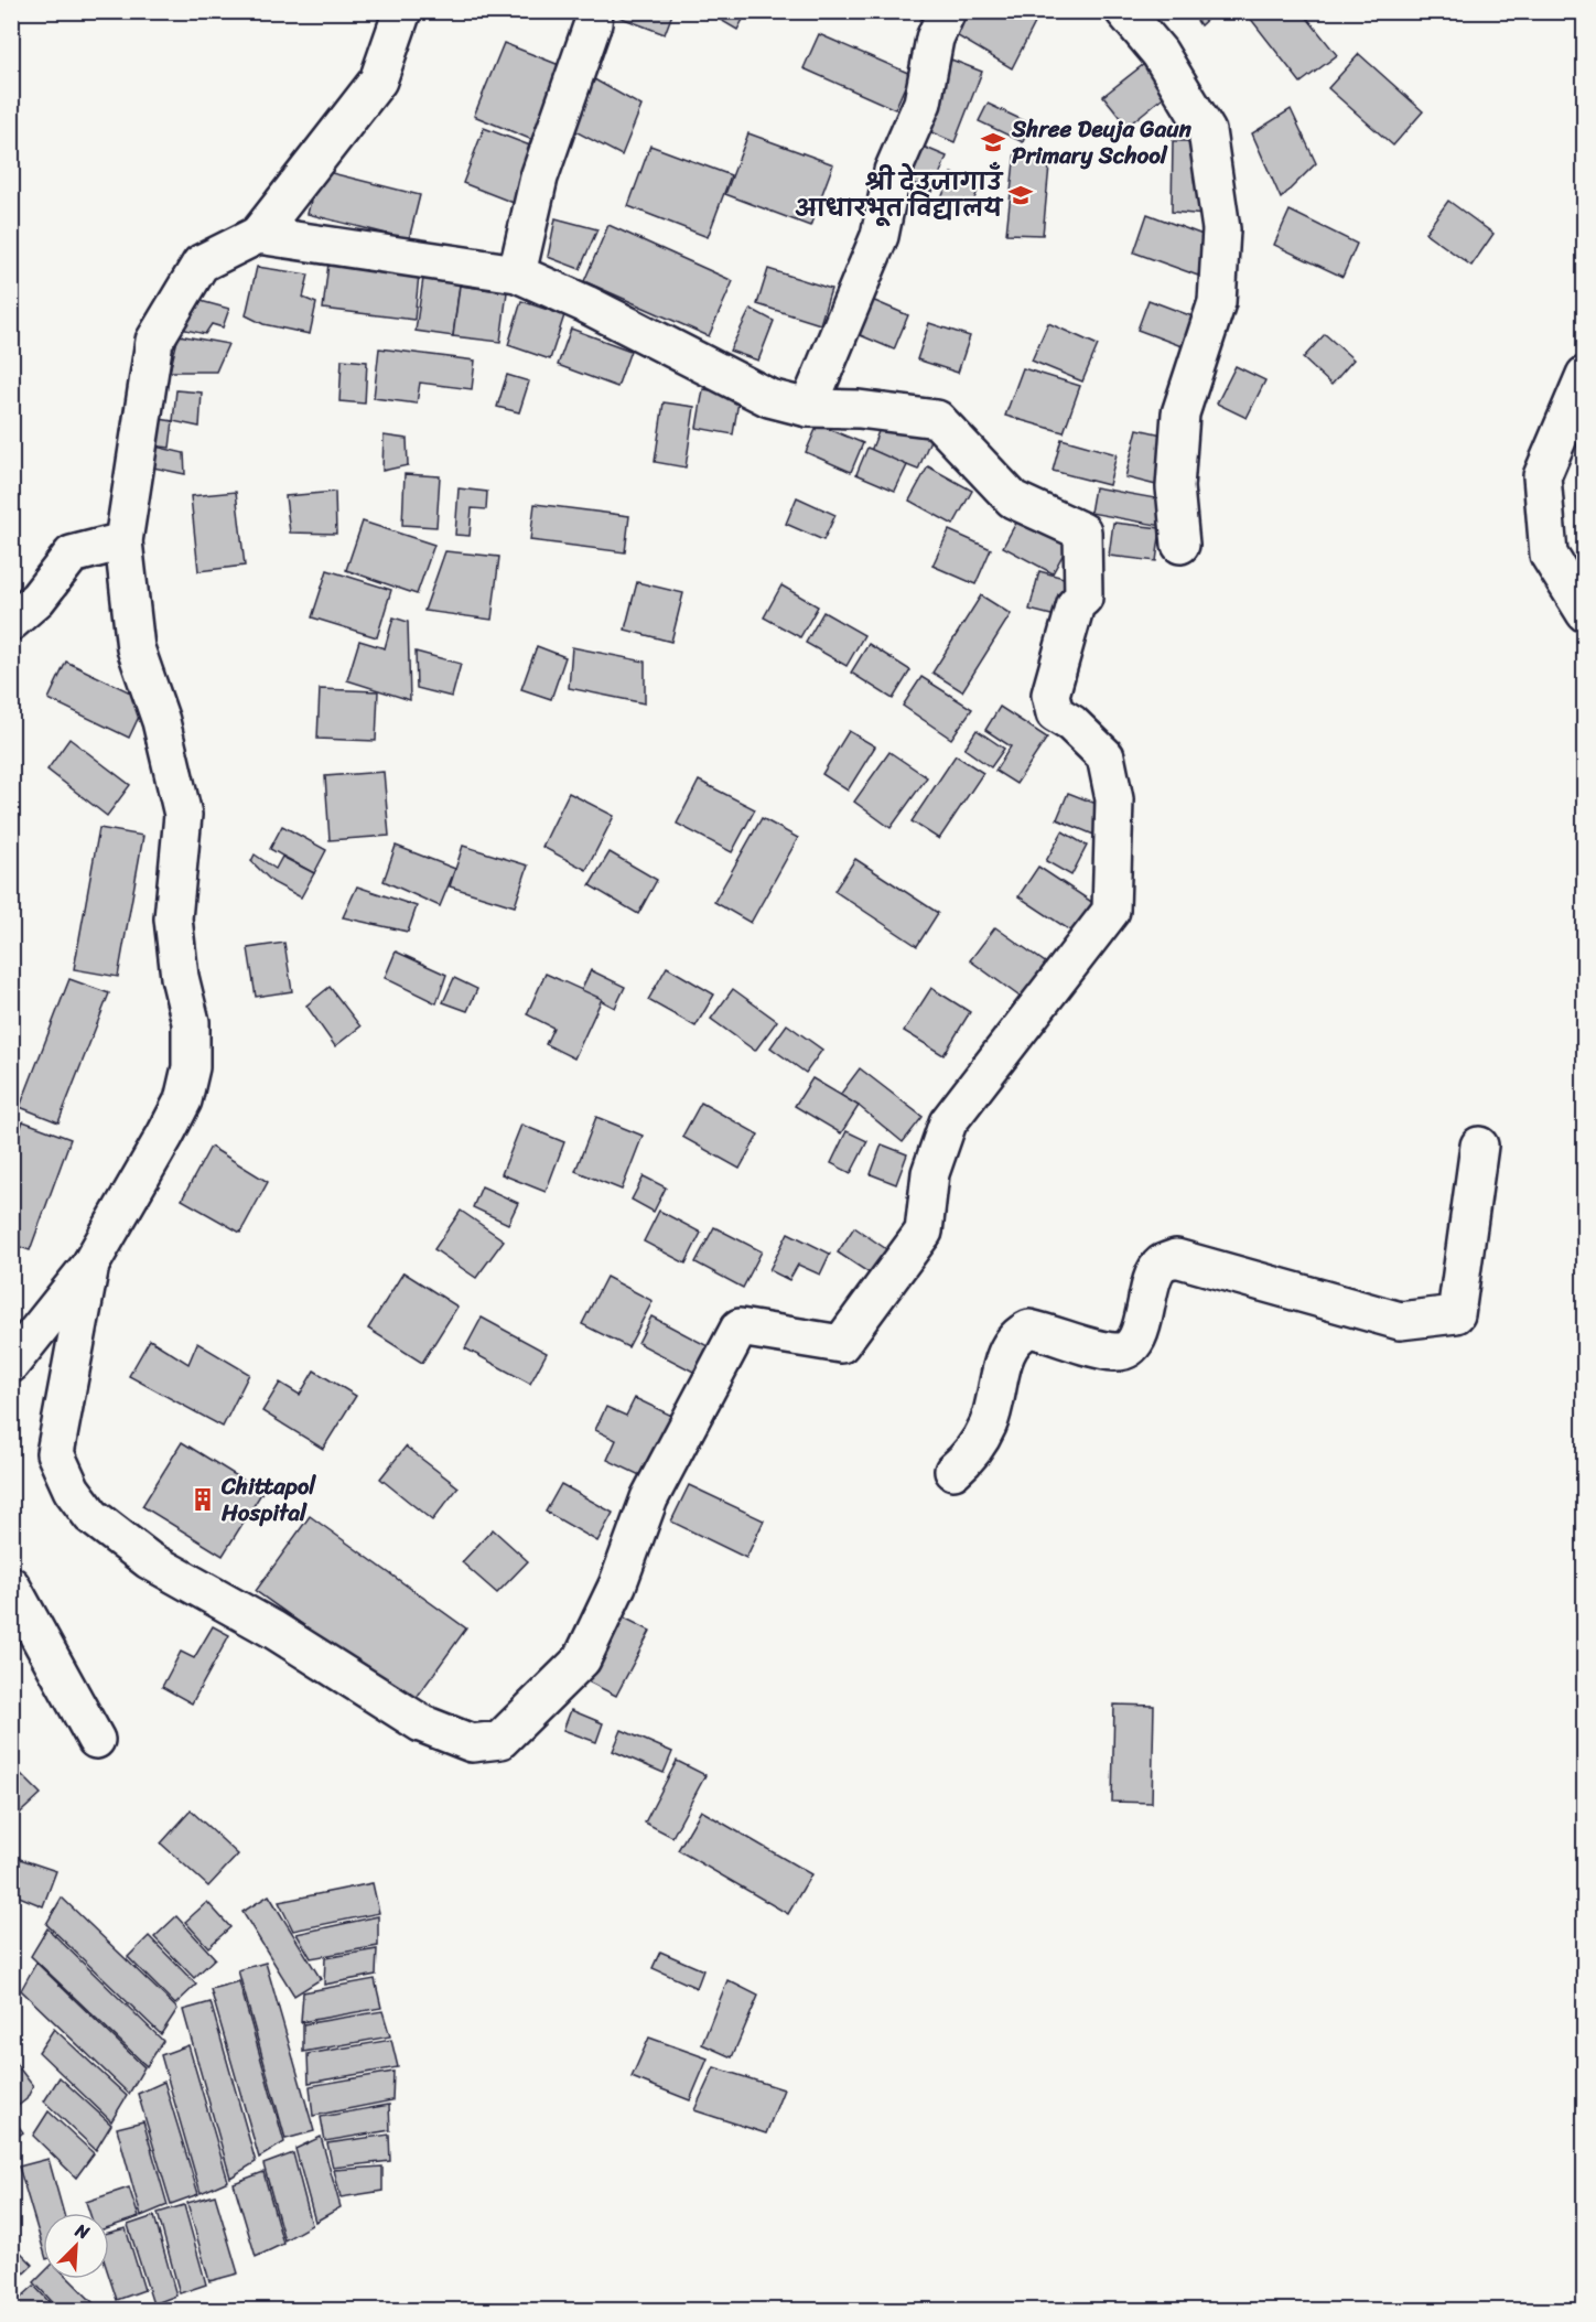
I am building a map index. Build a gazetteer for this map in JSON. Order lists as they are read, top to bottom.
{
  "places": {
    "school or university": ["Shree Deuja Gaun Primary School", "श्री देउजागाउँ आधारभूत विद्यालय"],
    "building": ["Chittapol Hospital"]
  },
  "north": "top right"
}
